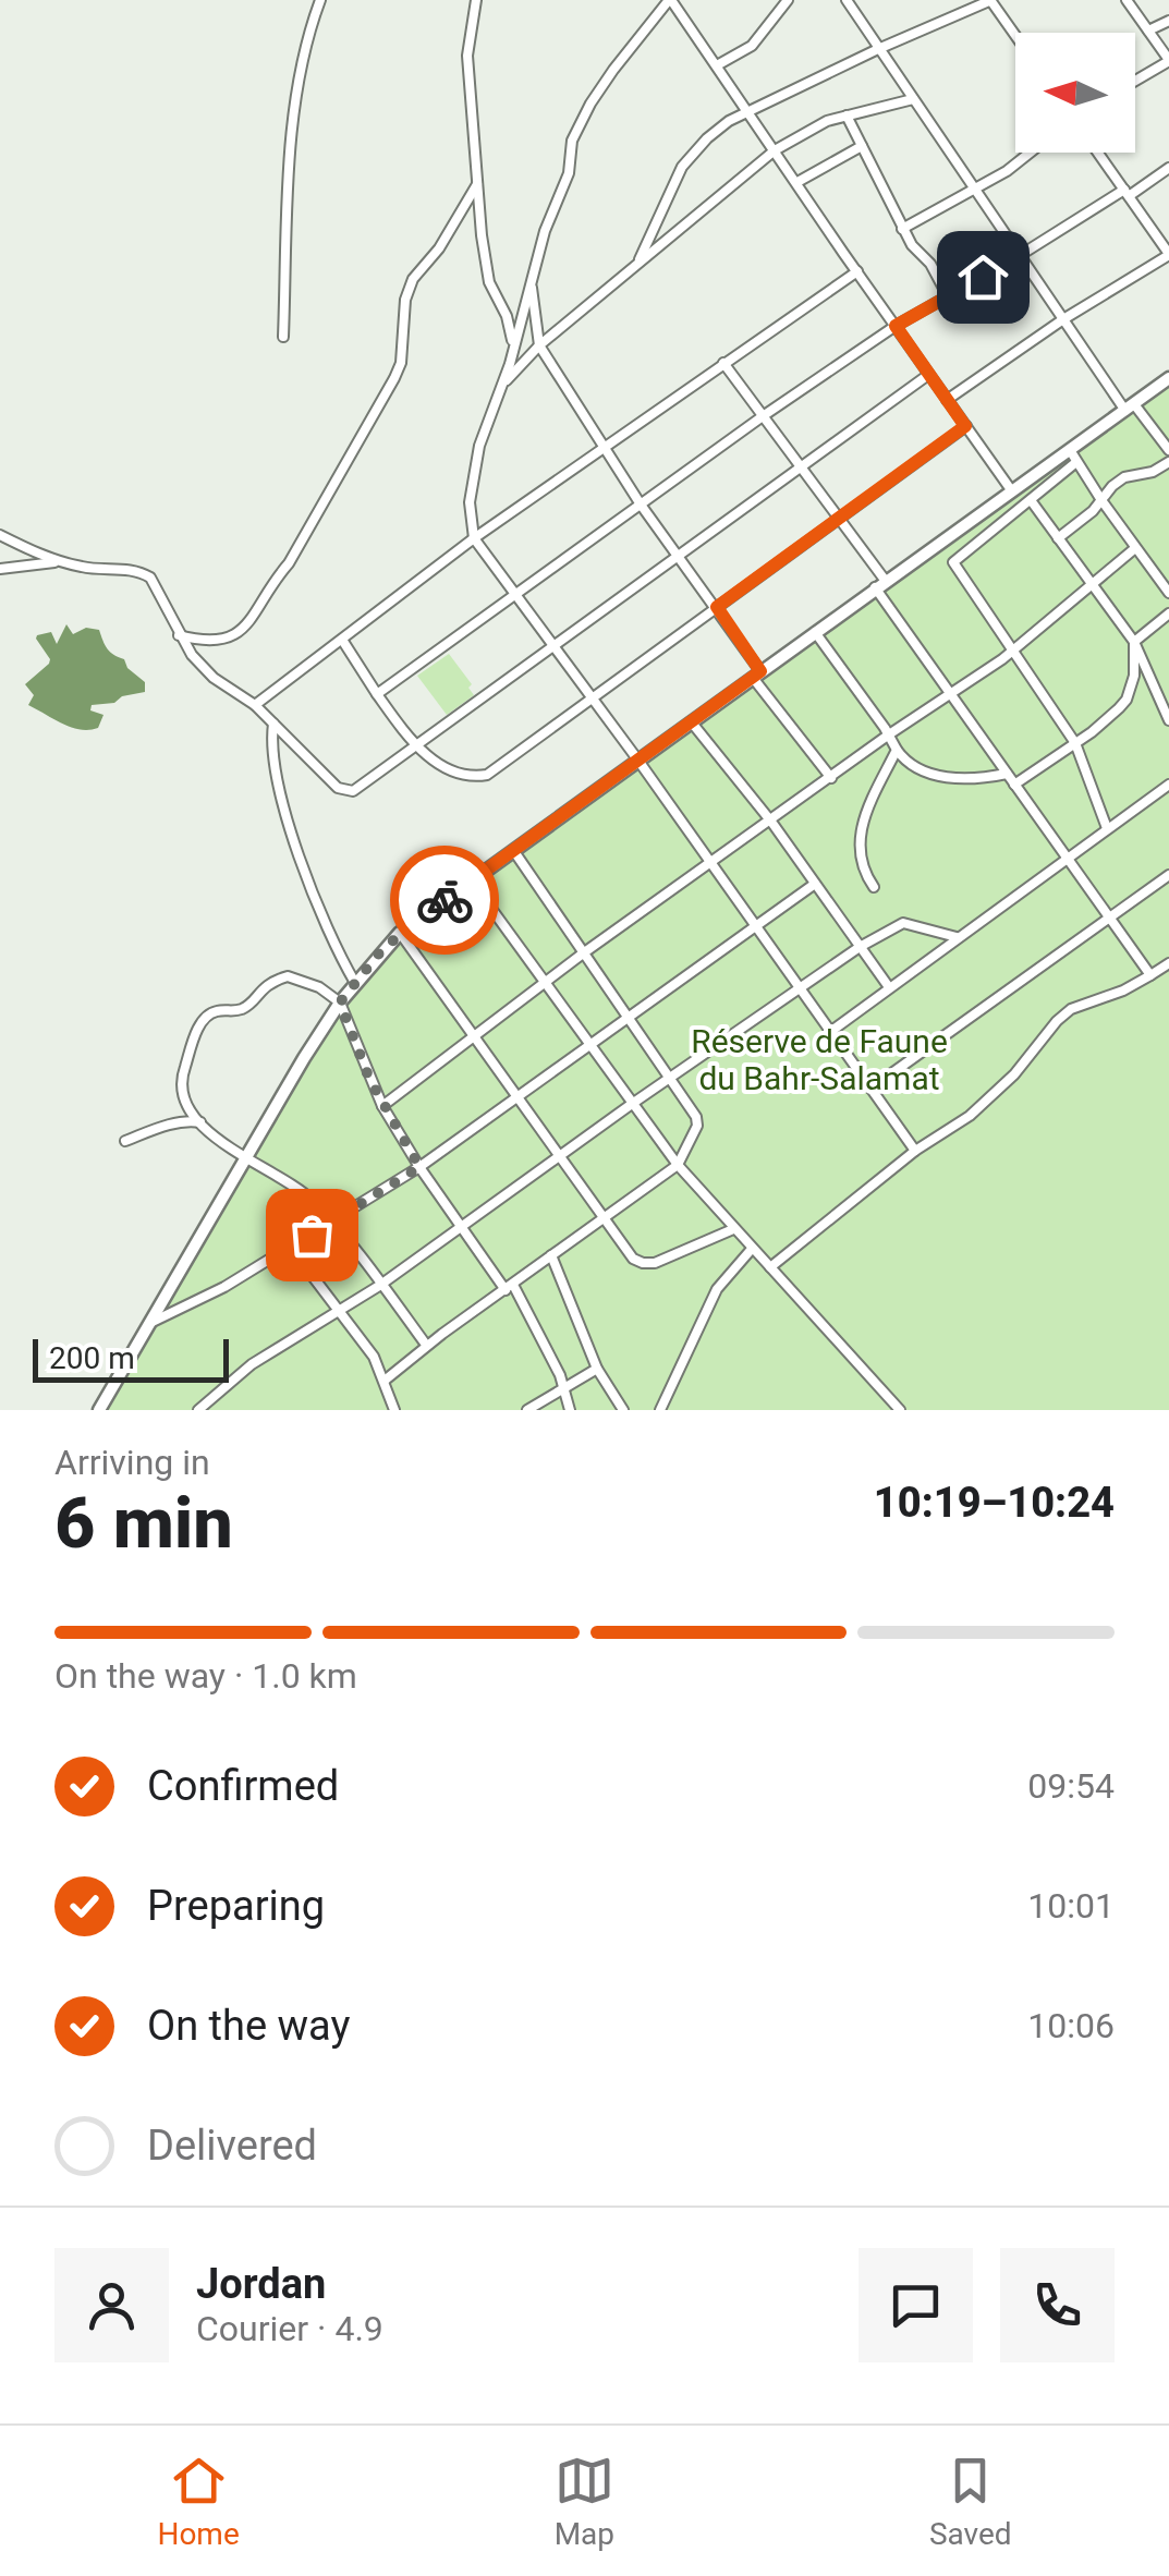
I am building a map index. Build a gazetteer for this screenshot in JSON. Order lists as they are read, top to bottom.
{
  "parks": ["Réserve de Faune du Bahr-Salamat"],
  "scale_bar": "200 m",
  "north": "left",
  "page": {
    "scale": "200 m",
    "heading": ["6 min", "Arriving in", "10:19–10:24"],
    "panel": ["Jordan", "Courier · 4.9"],
    "bar": "On the way · 1.0 km",
    "list": [
      ["Confirmed", "09:54"],
      ["Preparing", "10:01"],
      ["On the way", "10:06"],
      "Delivered"
    ],
    "tabs": ["Home", "Map", "Saved"]
  }
}
